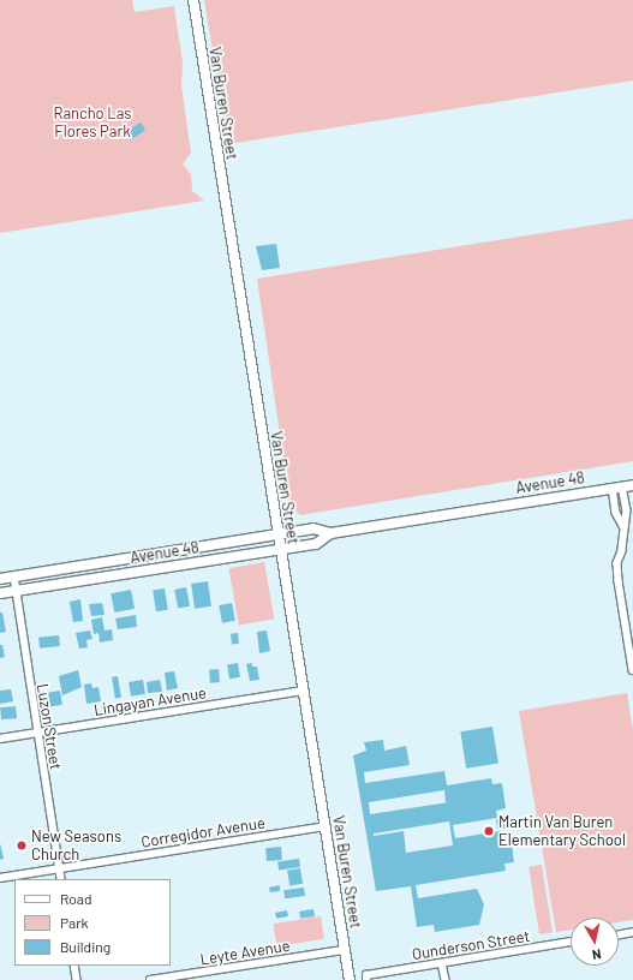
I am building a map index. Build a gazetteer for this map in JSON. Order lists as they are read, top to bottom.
{
  "streets": {
    "main road": ["Van Buren Street", "Avenue 48"],
    "street": [
      "Lingayan Avenue",
      "Luzon Street",
      "Corregidor Avenue",
      "Ounderson Street",
      "Leyte Avenue"
    ]
  },
  "crossings": [
    ["Van Buren Street", "Avenue 48"],
    ["Van Buren Street", "Lingayan Avenue"],
    ["Van Buren Street", "Corregidor Avenue"],
    ["Van Buren Street", "Leyte Avenue"],
    ["Avenue 48", "Luzon Street"],
    ["Lingayan Avenue", "Luzon Street"],
    ["Luzon Street", "Corregidor Avenue"]
  ],
  "parks": ["Rancho Las Flores Park"],
  "places": ["Martin Van Buren Elementary School", "New Seasons Church"],
  "legend": ["Road", "Park", "Building"],
  "north": "bottom"
}
